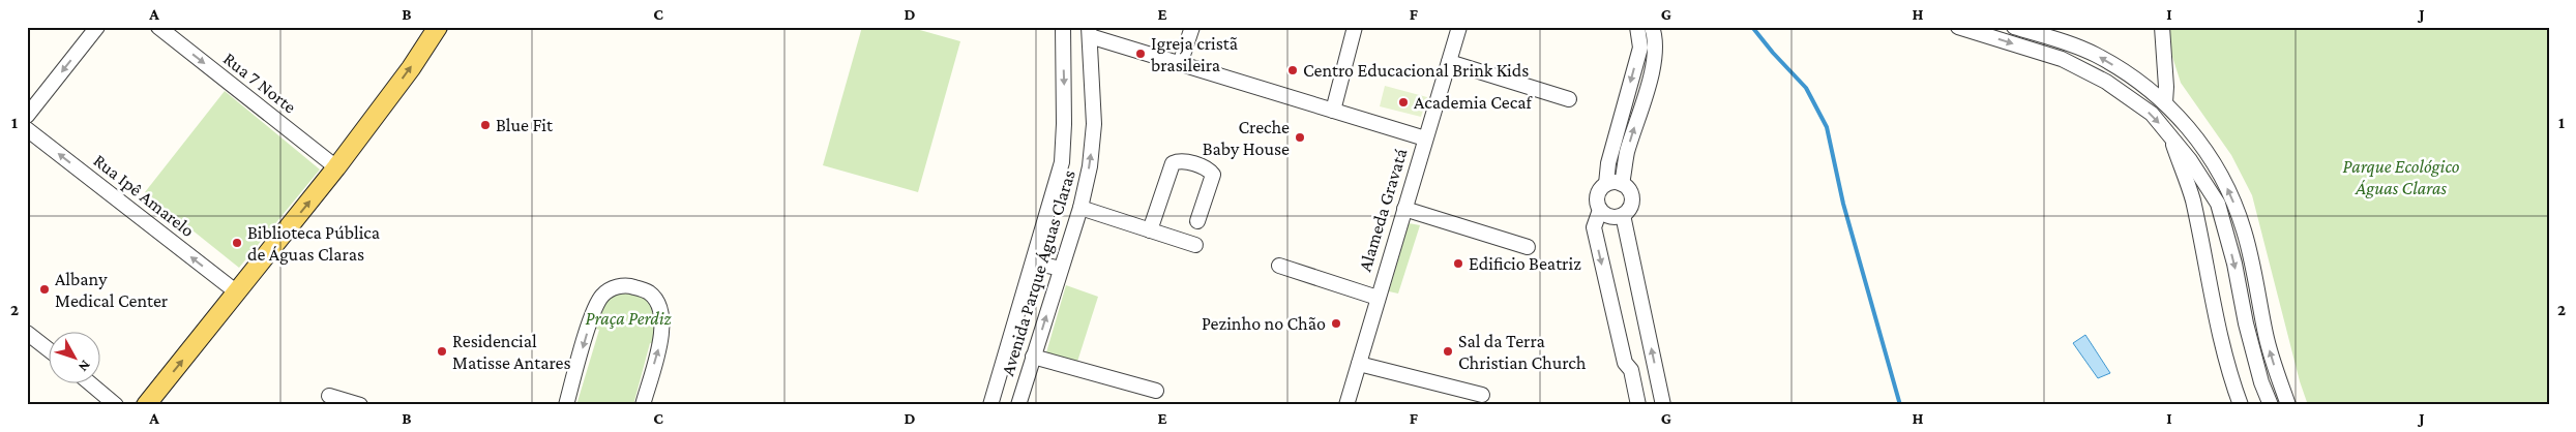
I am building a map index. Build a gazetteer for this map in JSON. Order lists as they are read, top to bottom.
{
  "streets": {
    "street": [
      "Rua 7 Norte",
      "Rua Ipê Amarelo",
      "Alameda Gravatá",
      "Avenida Parque Águas Claras"
    ]
  },
  "one_way": ["Rua 7 Norte", "Rua Ipê Amarelo"],
  "parks": ["Parque Ecológico Águas Claras", "Praça Perdiz"],
  "places": [
    "Igreja cristã brasileira",
    "Centro Educacional Brink Kids",
    "Academia Cecaf",
    "Blue Fit",
    "Creche Baby House",
    "Biblioteca Pública de Águas Claras",
    "Edificio Beatriz",
    "Albany Medical Center",
    "Pezinho no Chão",
    "Residencial Matisse Antares",
    "Sal da Terra Christian Church"
  ],
  "north": "bottom right",
  "grid": {
    "columns": [
      "A",
      "B",
      "C",
      "D",
      "E",
      "F",
      "G",
      "H",
      "I",
      "J"
    ],
    "rows": ["1", "2"]
  }
}
